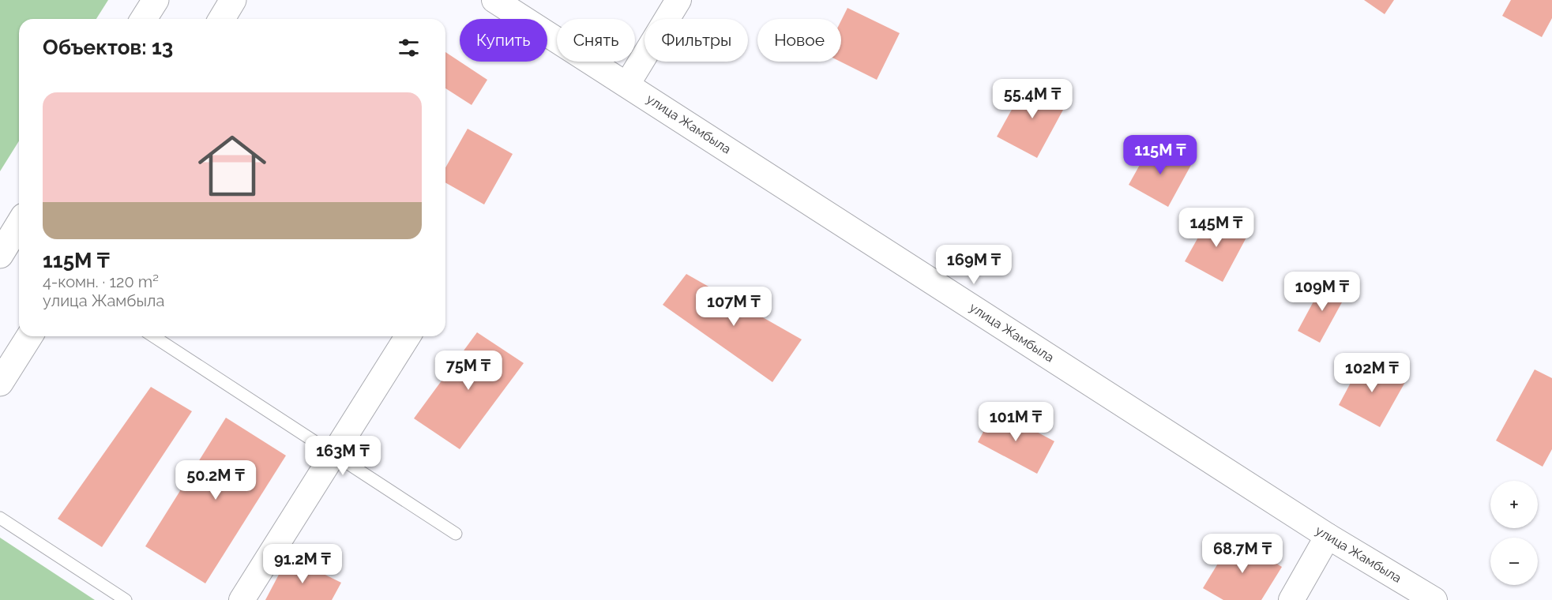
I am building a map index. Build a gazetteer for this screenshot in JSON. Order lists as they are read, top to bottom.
{
  "streets": {
    "street": ["улица Жамбыла"]
  },
  "page": {
    "chip": [
      "Купить",
      "Снять",
      "Фильтры",
      "Новое"
    ],
    "heading": "Объектов: 13",
    "list": [
      {
        "name": "115M ₸",
        "note": "4-комн. · 120 m² · улица Жамбыла"
      }
    ],
    "price": [
      "55.4M ₸",
      "115M ₸",
      "145M ₸",
      "169M ₸",
      "109M ₸",
      "107M ₸",
      "75M ₸",
      "102M ₸",
      "101M ₸",
      "163M ₸",
      "50.2M ₸",
      "68.7M ₸",
      "91.2M ₸"
    ],
    "map_buttons": ["+", "−"]
  }
}
